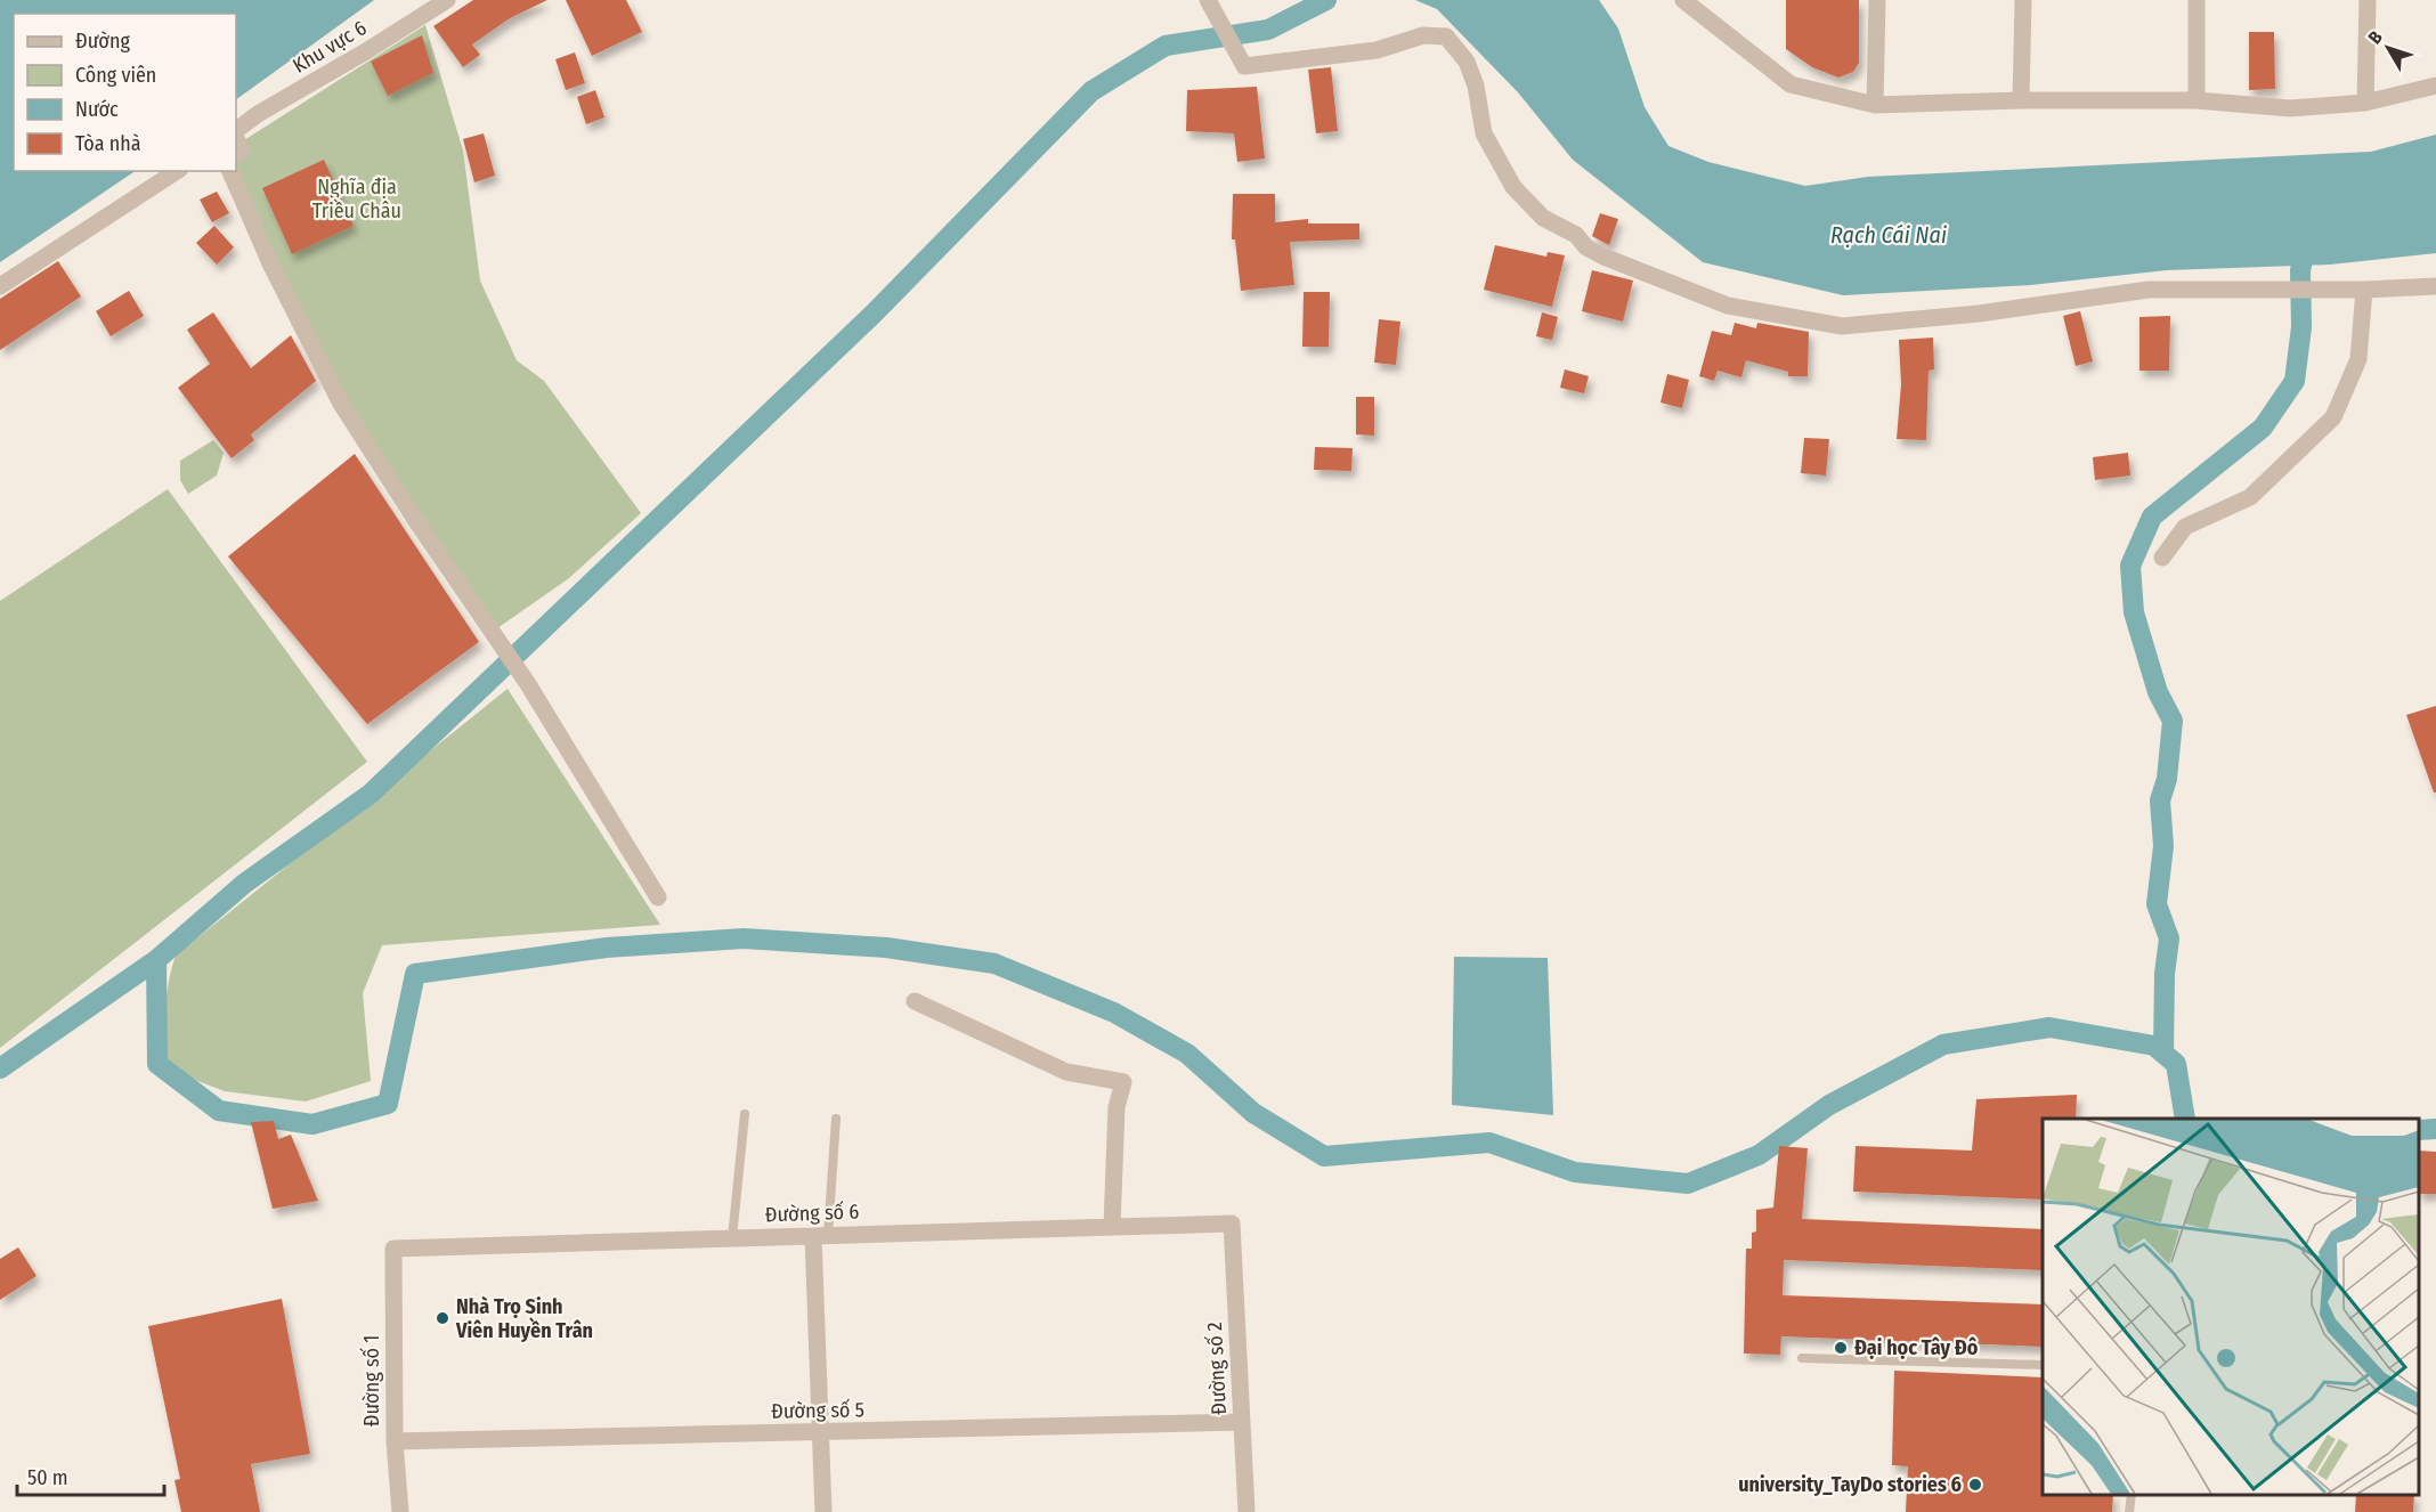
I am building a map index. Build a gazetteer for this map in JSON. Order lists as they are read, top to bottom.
{
  "streets": {
    "street": [
      "Khu vực 6",
      "Đường số 6",
      "Đường số 2",
      "Đường số 1",
      "Đường số 5"
    ]
  },
  "crossings": [
    ["Đường số 6", "Đường số 2"],
    ["Đường số 6", "Đường số 1"],
    ["Đường số 2", "Đường số 5"],
    ["Đường số 1", "Đường số 5"]
  ],
  "water": ["Rạch Cái Nai"],
  "parks": ["Nghĩa địa Triều Châu"],
  "places": ["Nhà Trọ Sinh Viên Huyền Trân", "Đại học Tây Đô", "university_TayDo stories 6"],
  "legend": [
    "Đường",
    "Công viên",
    "Nước",
    "Tòa nhà"
  ],
  "scale_bar": "50 m",
  "north": "top left"
}
